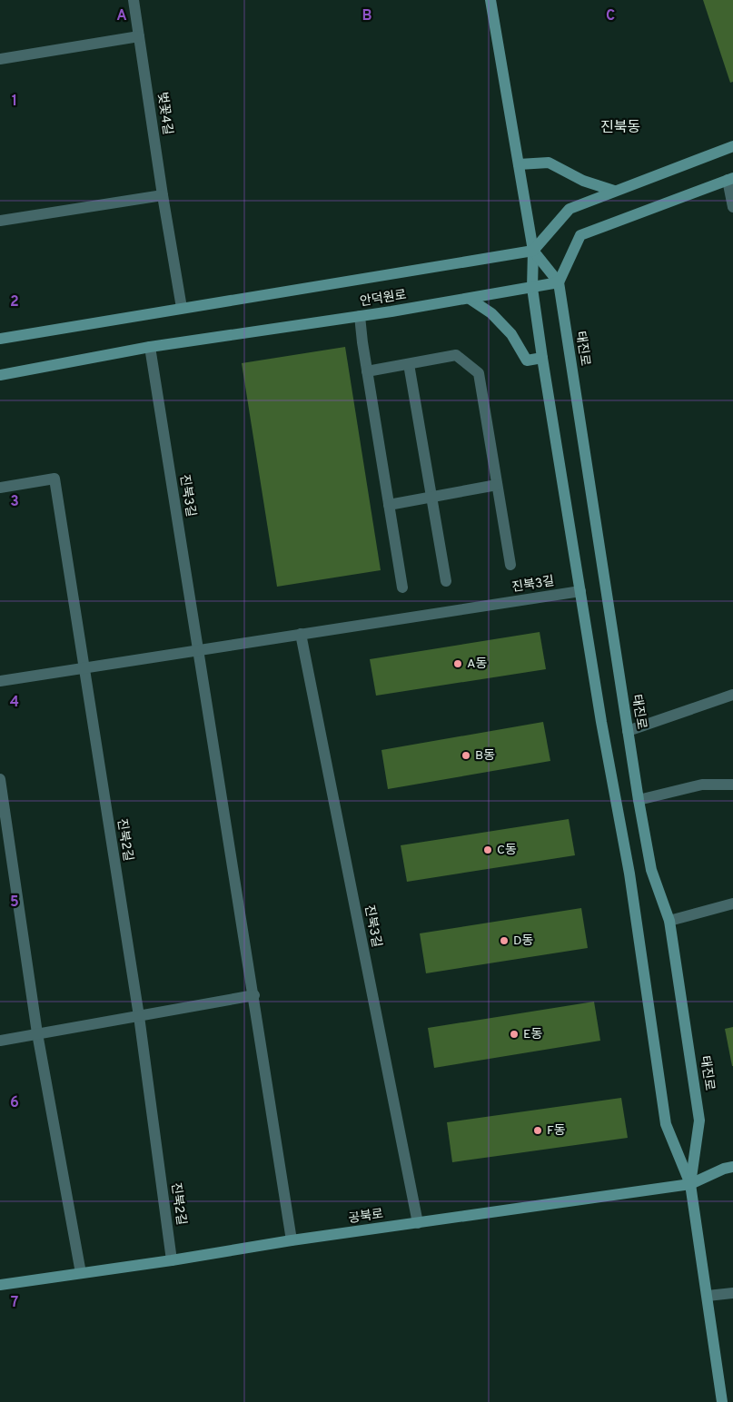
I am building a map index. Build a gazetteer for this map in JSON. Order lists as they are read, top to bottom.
{
  "streets": {
    "street": [
      "벚꽃4길",
      "안덕원로",
      "태진로",
      "진북3길",
      "진북2길",
      "공북로"
    ]
  },
  "crossings": [
    ["벚꽃4길", "안덕원로"],
    ["안덕원로", "태진로"],
    ["안덕원로", "진북3길"],
    ["태진로", "진북3길"],
    ["태진로", "공북로"],
    ["진북3길", "공북로"],
    ["진북2길", "공북로"]
  ],
  "districts": ["진북동"],
  "places": [
    "A동",
    "B동",
    "C동",
    "D동",
    "E동",
    "F동"
  ],
  "grid": {
    "columns": ["A", "B", "C"],
    "rows": [
      "1",
      "2",
      "3",
      "4",
      "5",
      "6",
      "7"
    ]
  }
}
